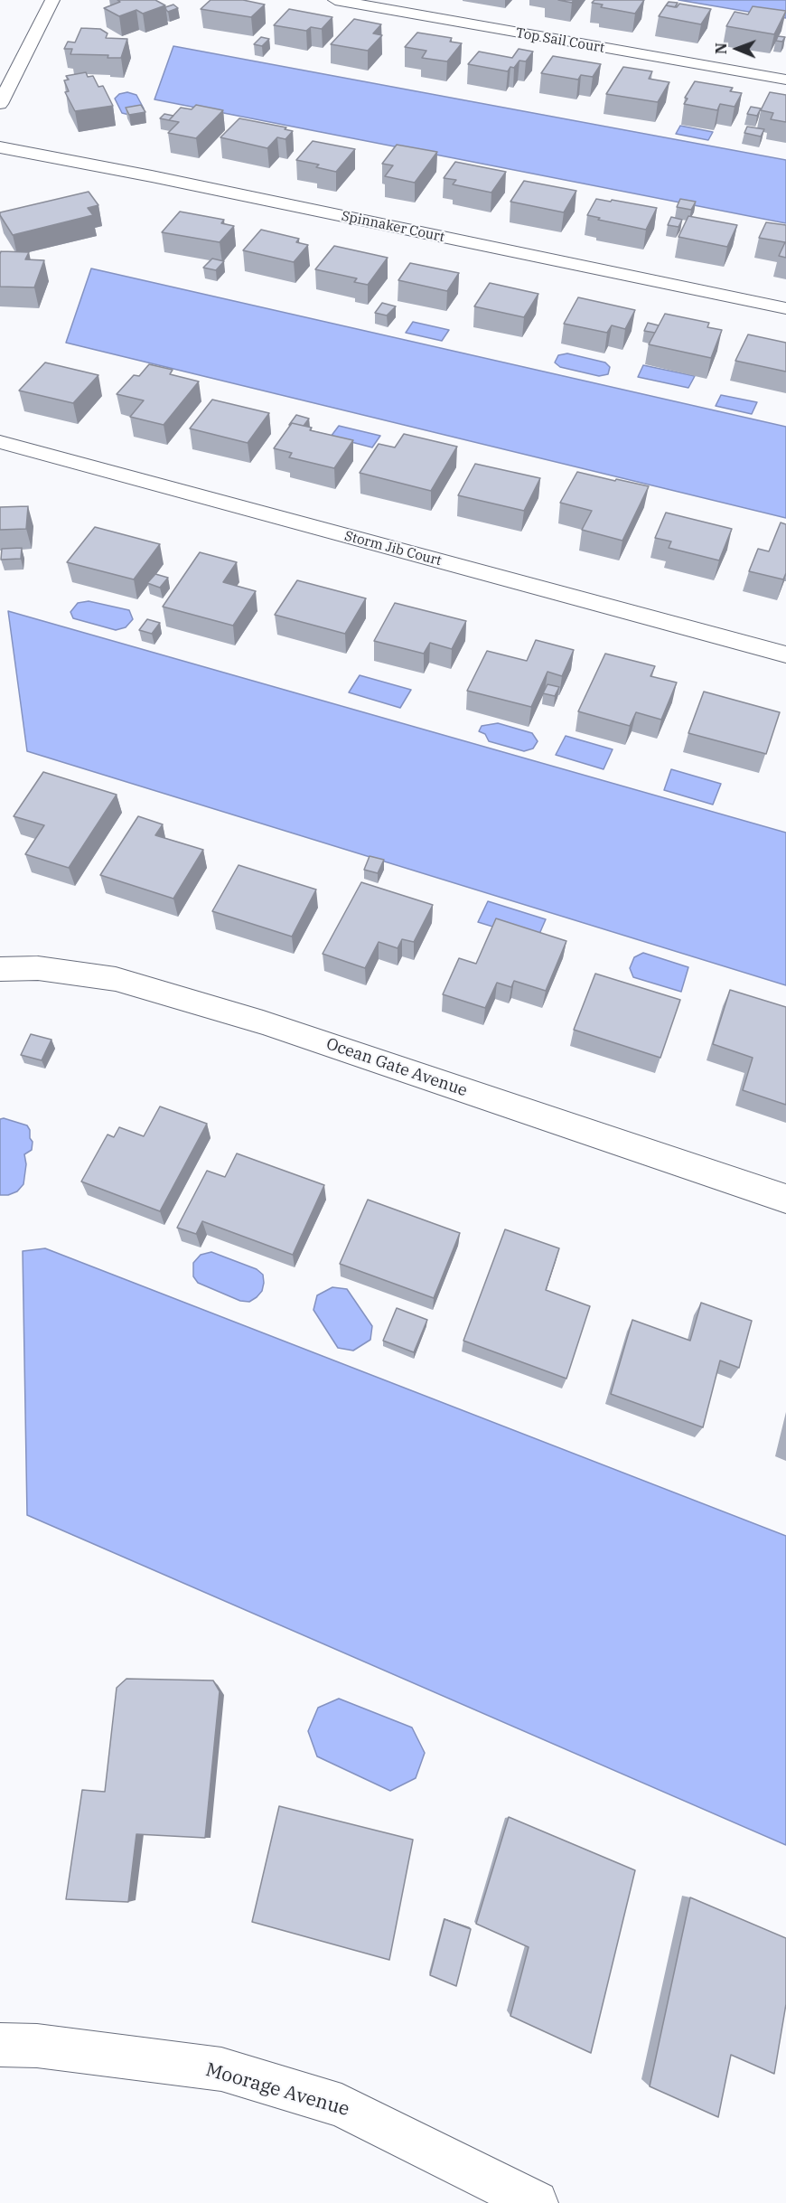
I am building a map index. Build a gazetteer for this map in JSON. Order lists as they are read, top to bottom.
{
  "streets": {
    "street": [
      "Top Sail Court",
      "Spinnaker Court",
      "Storm Jib Court",
      "Ocean Gate Avenue",
      "Moorage Avenue"
    ]
  },
  "north": "left"
}
